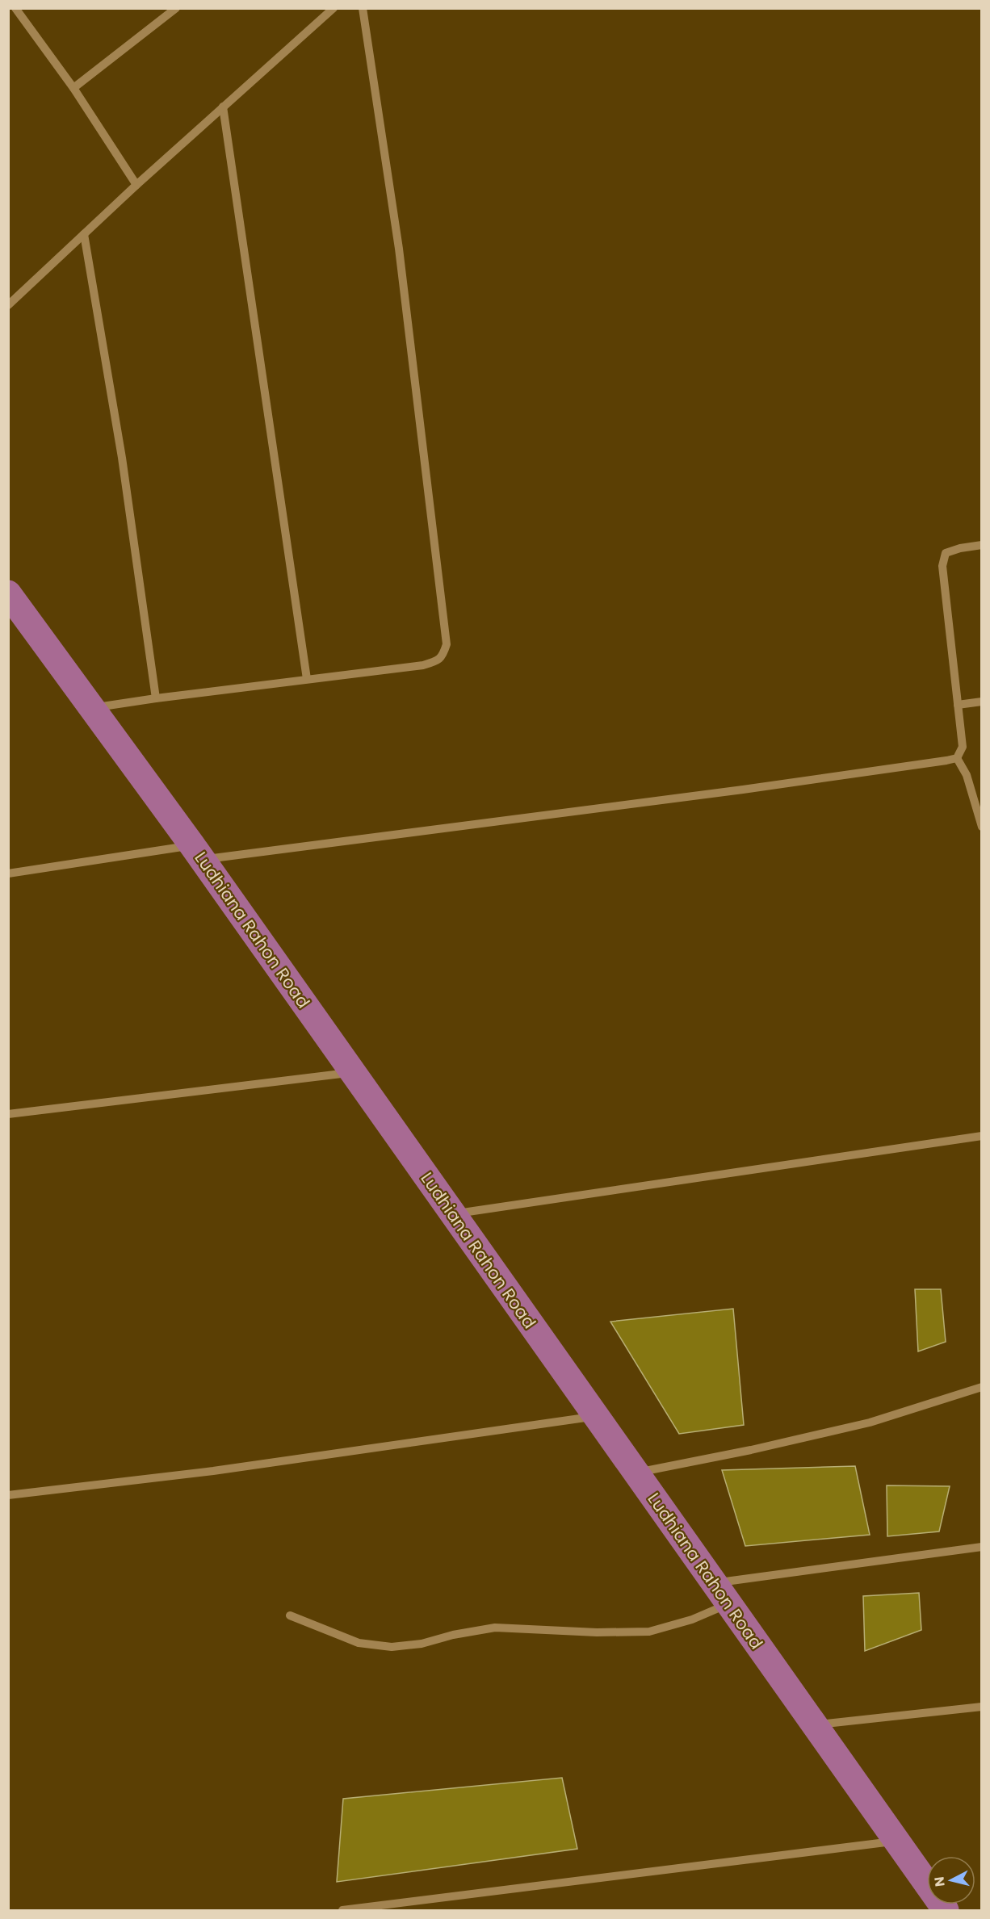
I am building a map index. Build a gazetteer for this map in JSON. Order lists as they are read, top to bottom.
{
  "streets": {
    "main road": ["Ludhiana Rahon Road"]
  },
  "north": "left"
}
